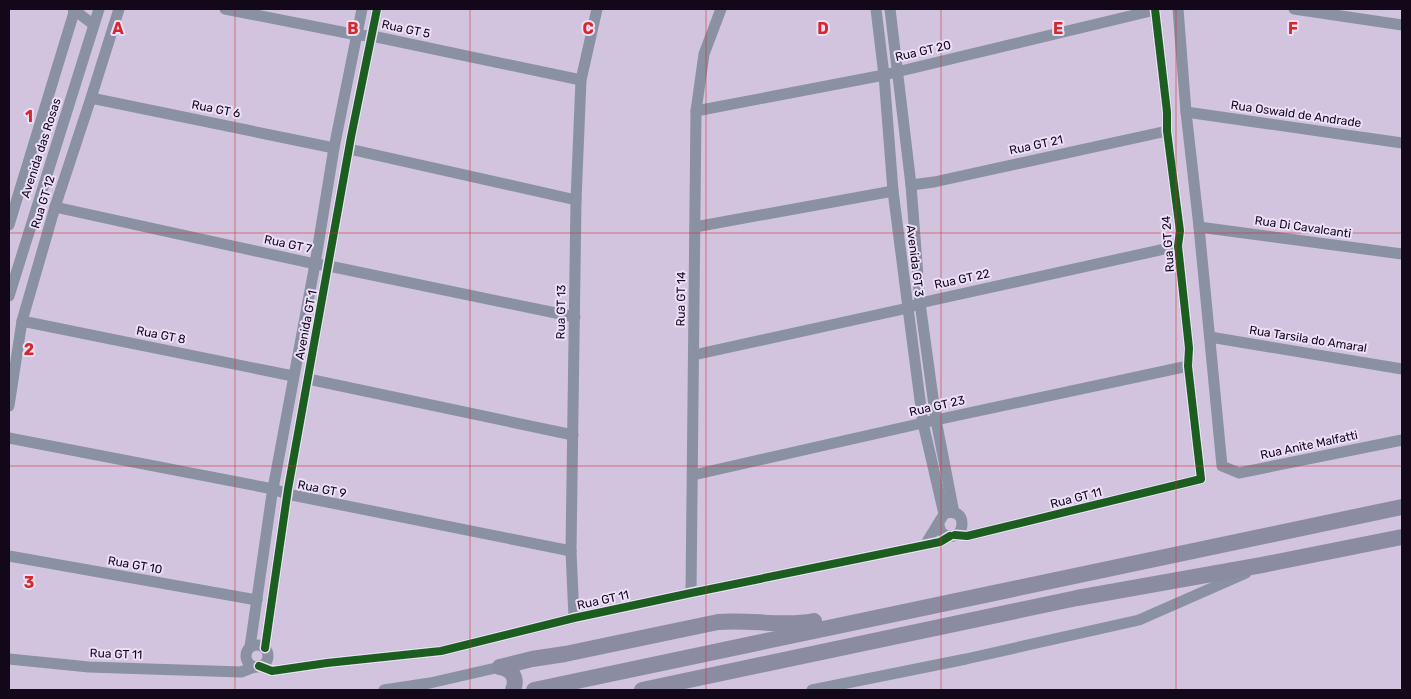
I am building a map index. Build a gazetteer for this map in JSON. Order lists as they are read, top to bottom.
{
  "streets": {
    "street": [
      "Rua GT 5",
      "Rua GT 20",
      "Rua GT 6",
      "Rua Oswald de Andrade",
      "Rua GT 21",
      "Avenida das Rosas",
      "Rua GT 12",
      "Rua Di Cavalcanti",
      "Rua GT 7",
      "Rua GT 24",
      "Avenida GT 3",
      "Rua GT 22",
      "Rua GT 14",
      "Rua GT 13",
      "Avenida GT 1",
      "Rua GT 8",
      "Rua Tarsila do Amaral",
      "Rua GT 23",
      "Rua Anite Malfatti",
      "Rua GT 9",
      "Rua GT 11",
      "Rua GT 10"
    ]
  },
  "crossings": [
    ["Rua GT 5", "Rua GT 13"],
    ["Rua GT 5", "Avenida GT 1"],
    ["Rua GT 20", "Rua GT 24"],
    ["Rua GT 20", "Avenida GT 3"],
    ["Rua GT 20", "Rua GT 14"],
    ["Rua GT 6", "Rua GT 12"],
    ["Rua GT 6", "Avenida GT 1"],
    ["Rua GT 21", "Rua GT 24"],
    ["Rua GT 21", "Avenida GT 3"],
    ["Rua GT 12", "Rua GT 7"],
    ["Rua GT 12", "Rua GT 8"],
    ["Rua GT 7", "Rua GT 13"],
    ["Rua GT 7", "Avenida GT 1"],
    ["Rua GT 24", "Rua GT 22"],
    ["Rua GT 24", "Rua GT 23"],
    ["Rua GT 24", "Rua GT 11"],
    ["Avenida GT 3", "Rua GT 22"],
    ["Avenida GT 3", "Rua GT 23"],
    ["Avenida GT 3", "Rua GT 11"],
    ["Rua GT 22", "Rua GT 14"],
    ["Rua GT 14", "Rua GT 23"],
    ["Rua GT 14", "Rua GT 11"],
    ["Rua GT 13", "Rua GT 9"],
    ["Rua GT 13", "Rua GT 11"],
    ["Avenida GT 1", "Rua GT 8"],
    ["Avenida GT 1", "Rua GT 9"],
    ["Avenida GT 1", "Rua GT 11"],
    ["Avenida GT 1", "Rua GT 10"],
    ["Rua Tarsila do Amaral", "Rua Anite Malfatti"]
  ],
  "grid": {
    "columns": [
      "A",
      "B",
      "C",
      "D",
      "E",
      "F"
    ],
    "rows": ["1", "2", "3"]
  }
}
